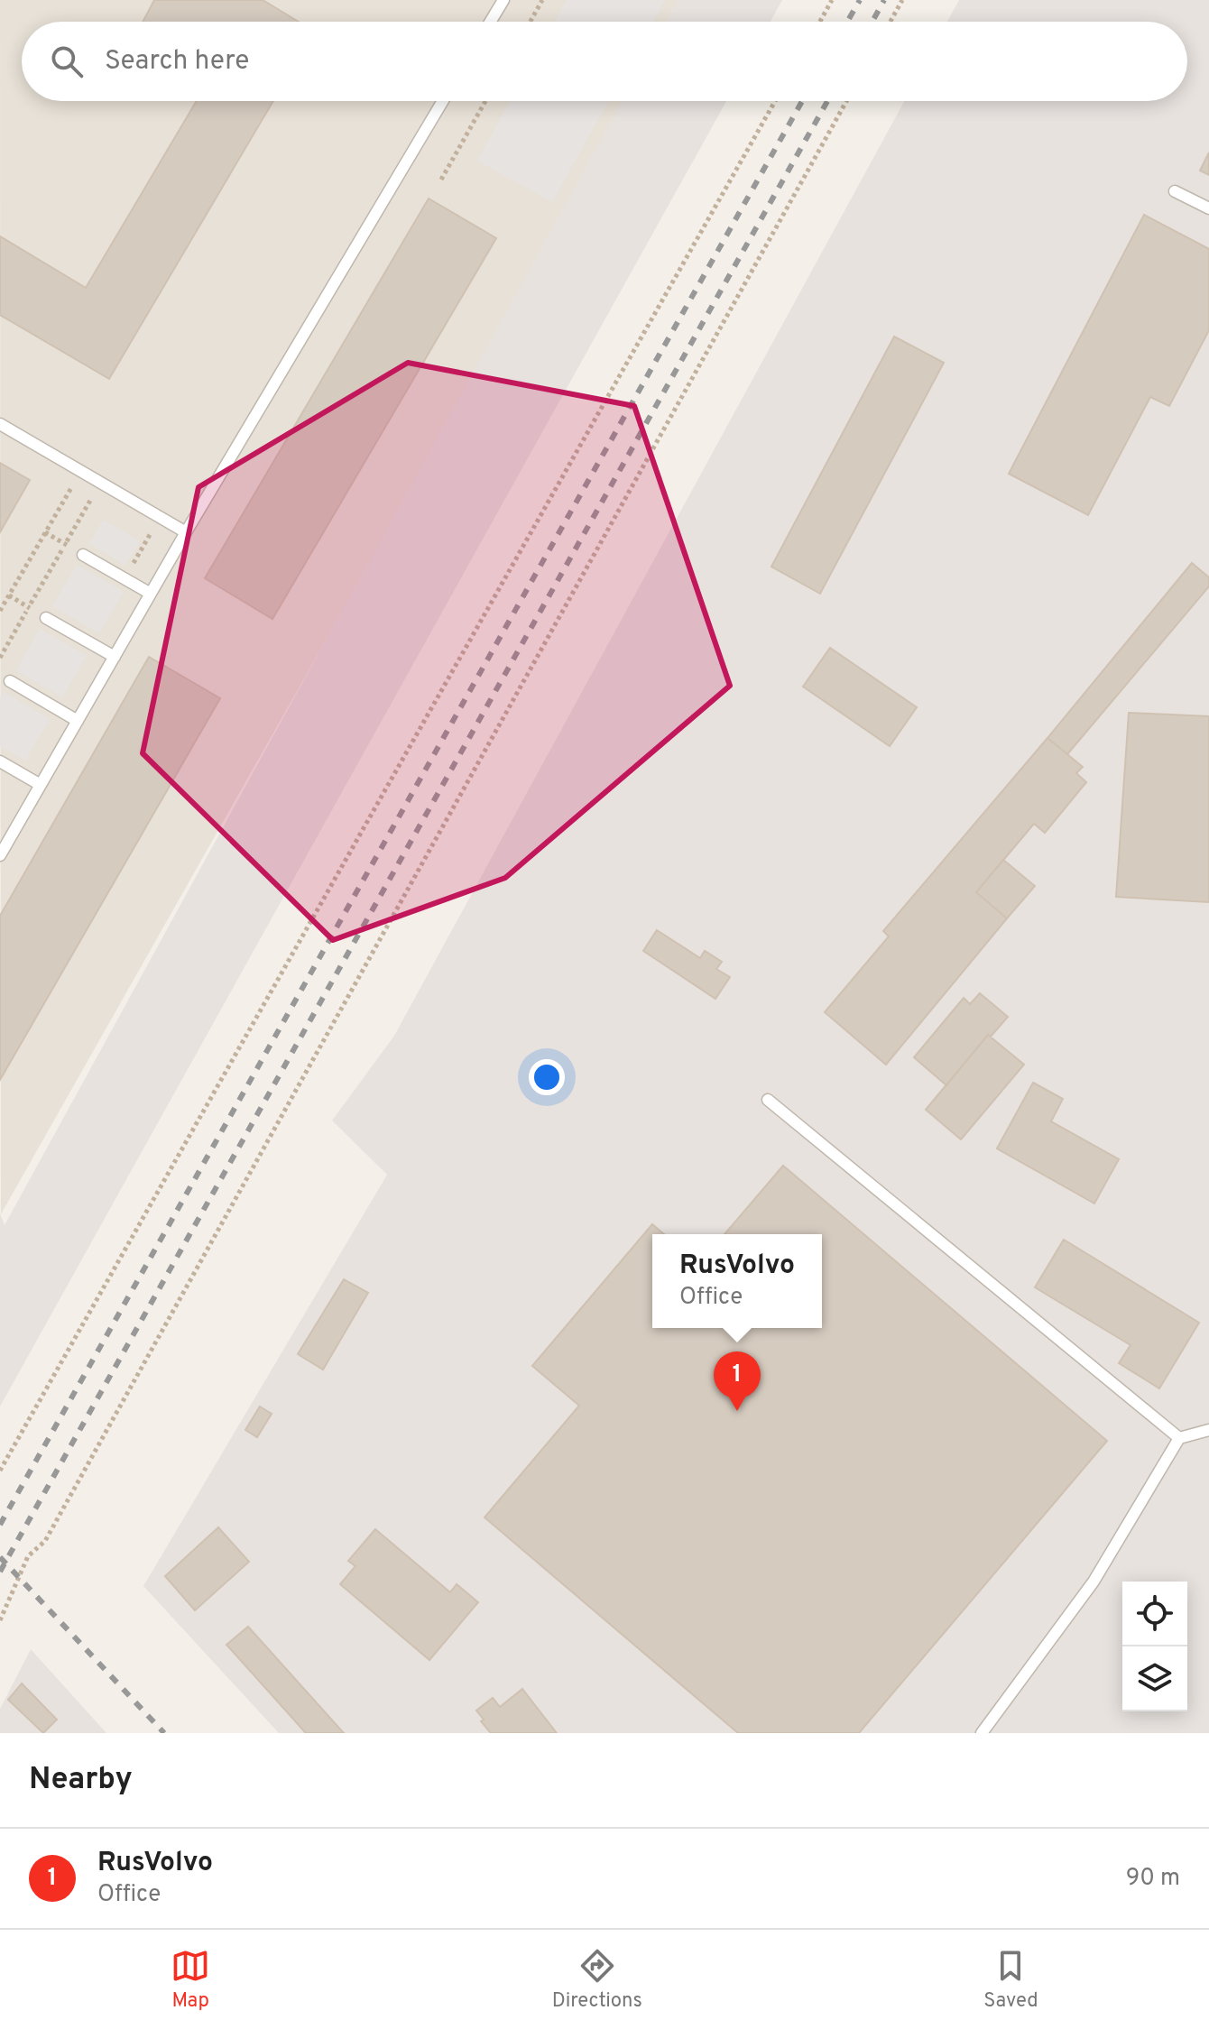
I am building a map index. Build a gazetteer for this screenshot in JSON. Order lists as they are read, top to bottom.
{
  "page": {
    "search": "Search here",
    "popup": ["RusVolvo", "Office"],
    "pins": "1",
    "heading": "Nearby",
    "list": [
      {
        "mark": "1",
        "name": "RusVolvo",
        "note": "Office",
        "value": "90 m"
      }
    ],
    "nav": ["Map", "Directions", "Saved"]
  }
}
